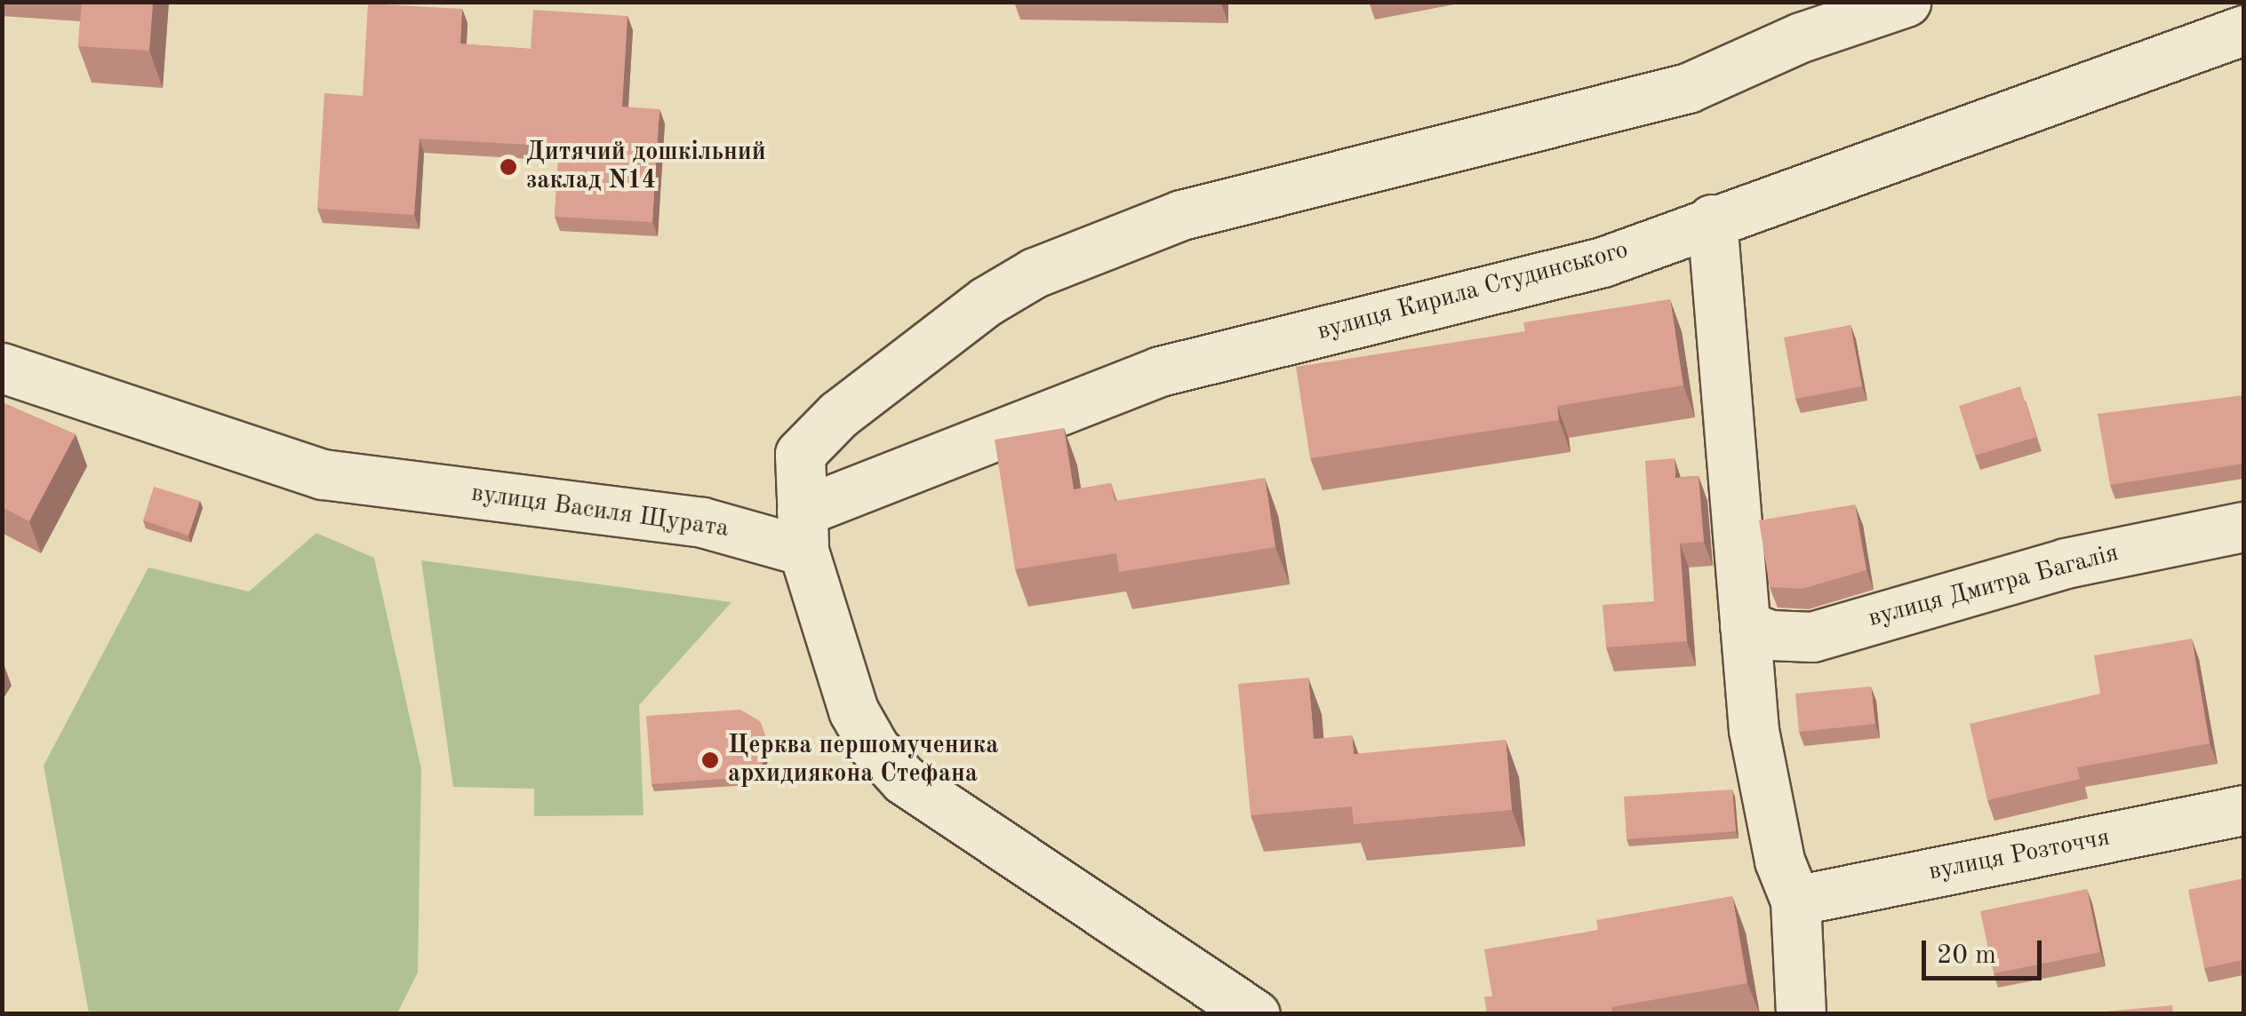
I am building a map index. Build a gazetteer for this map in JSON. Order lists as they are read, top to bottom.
{
  "streets": {
    "street": [
      "вулиця Кирила Студинського",
      "вулиця Василя Щурата",
      "вулиця Дмитра Багалія",
      "вулиця Розточчя"
    ]
  },
  "crossings": [
    ["вулиця Кирила Студинського", "вулиця Василя Щурата"]
  ],
  "places": ["Дитячий дошкільний заклад N14", "Церква першомученика архидиякона Стефана"],
  "scale_bar": "20 m"
}
